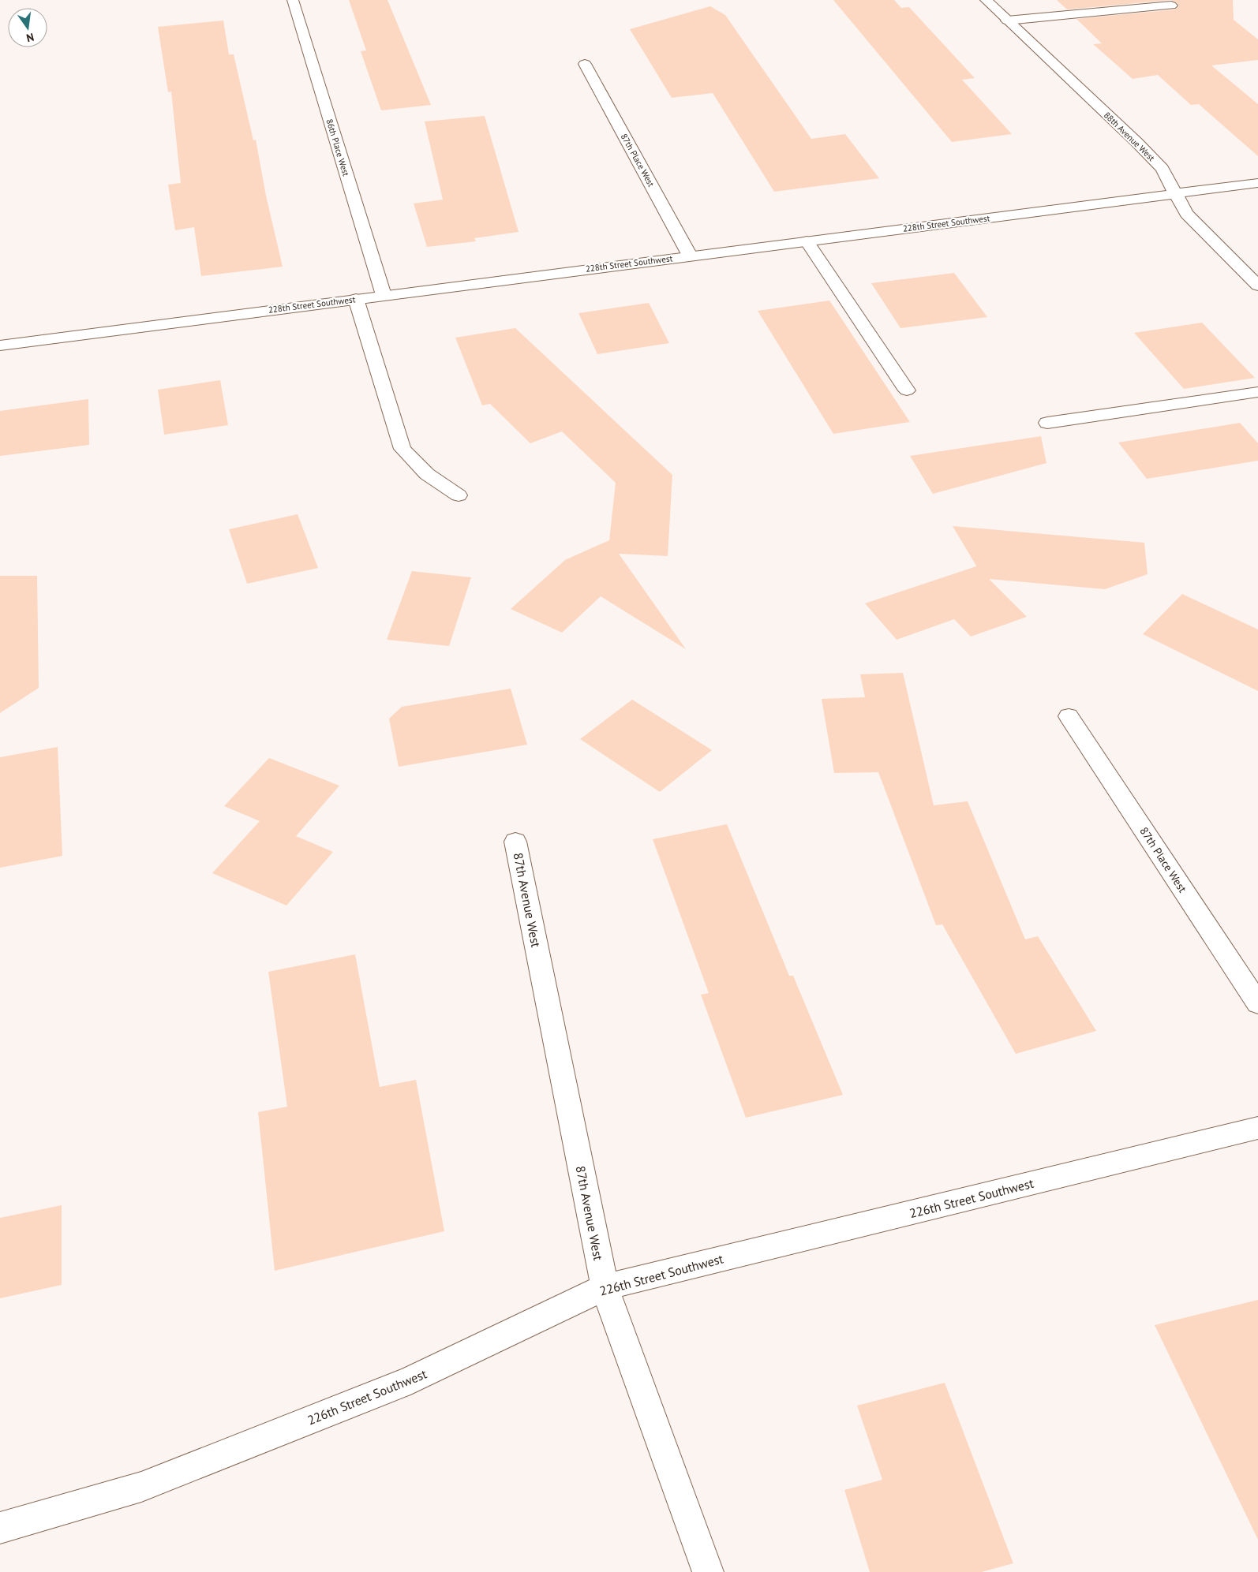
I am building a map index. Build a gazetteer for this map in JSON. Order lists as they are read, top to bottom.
{
  "streets": {
    "street": [
      "88th Avenue West",
      "86th Place West",
      "87th Place West",
      "228th Street Southwest",
      "87th Avenue West",
      "226th Street Southwest"
    ]
  },
  "crossings": [
    ["88th Avenue West", "228th Street Southwest"],
    ["86th Place West", "228th Street Southwest"],
    ["87th Place West", "228th Street Southwest"],
    ["87th Avenue West", "226th Street Southwest"]
  ],
  "north": "bottom"
}
